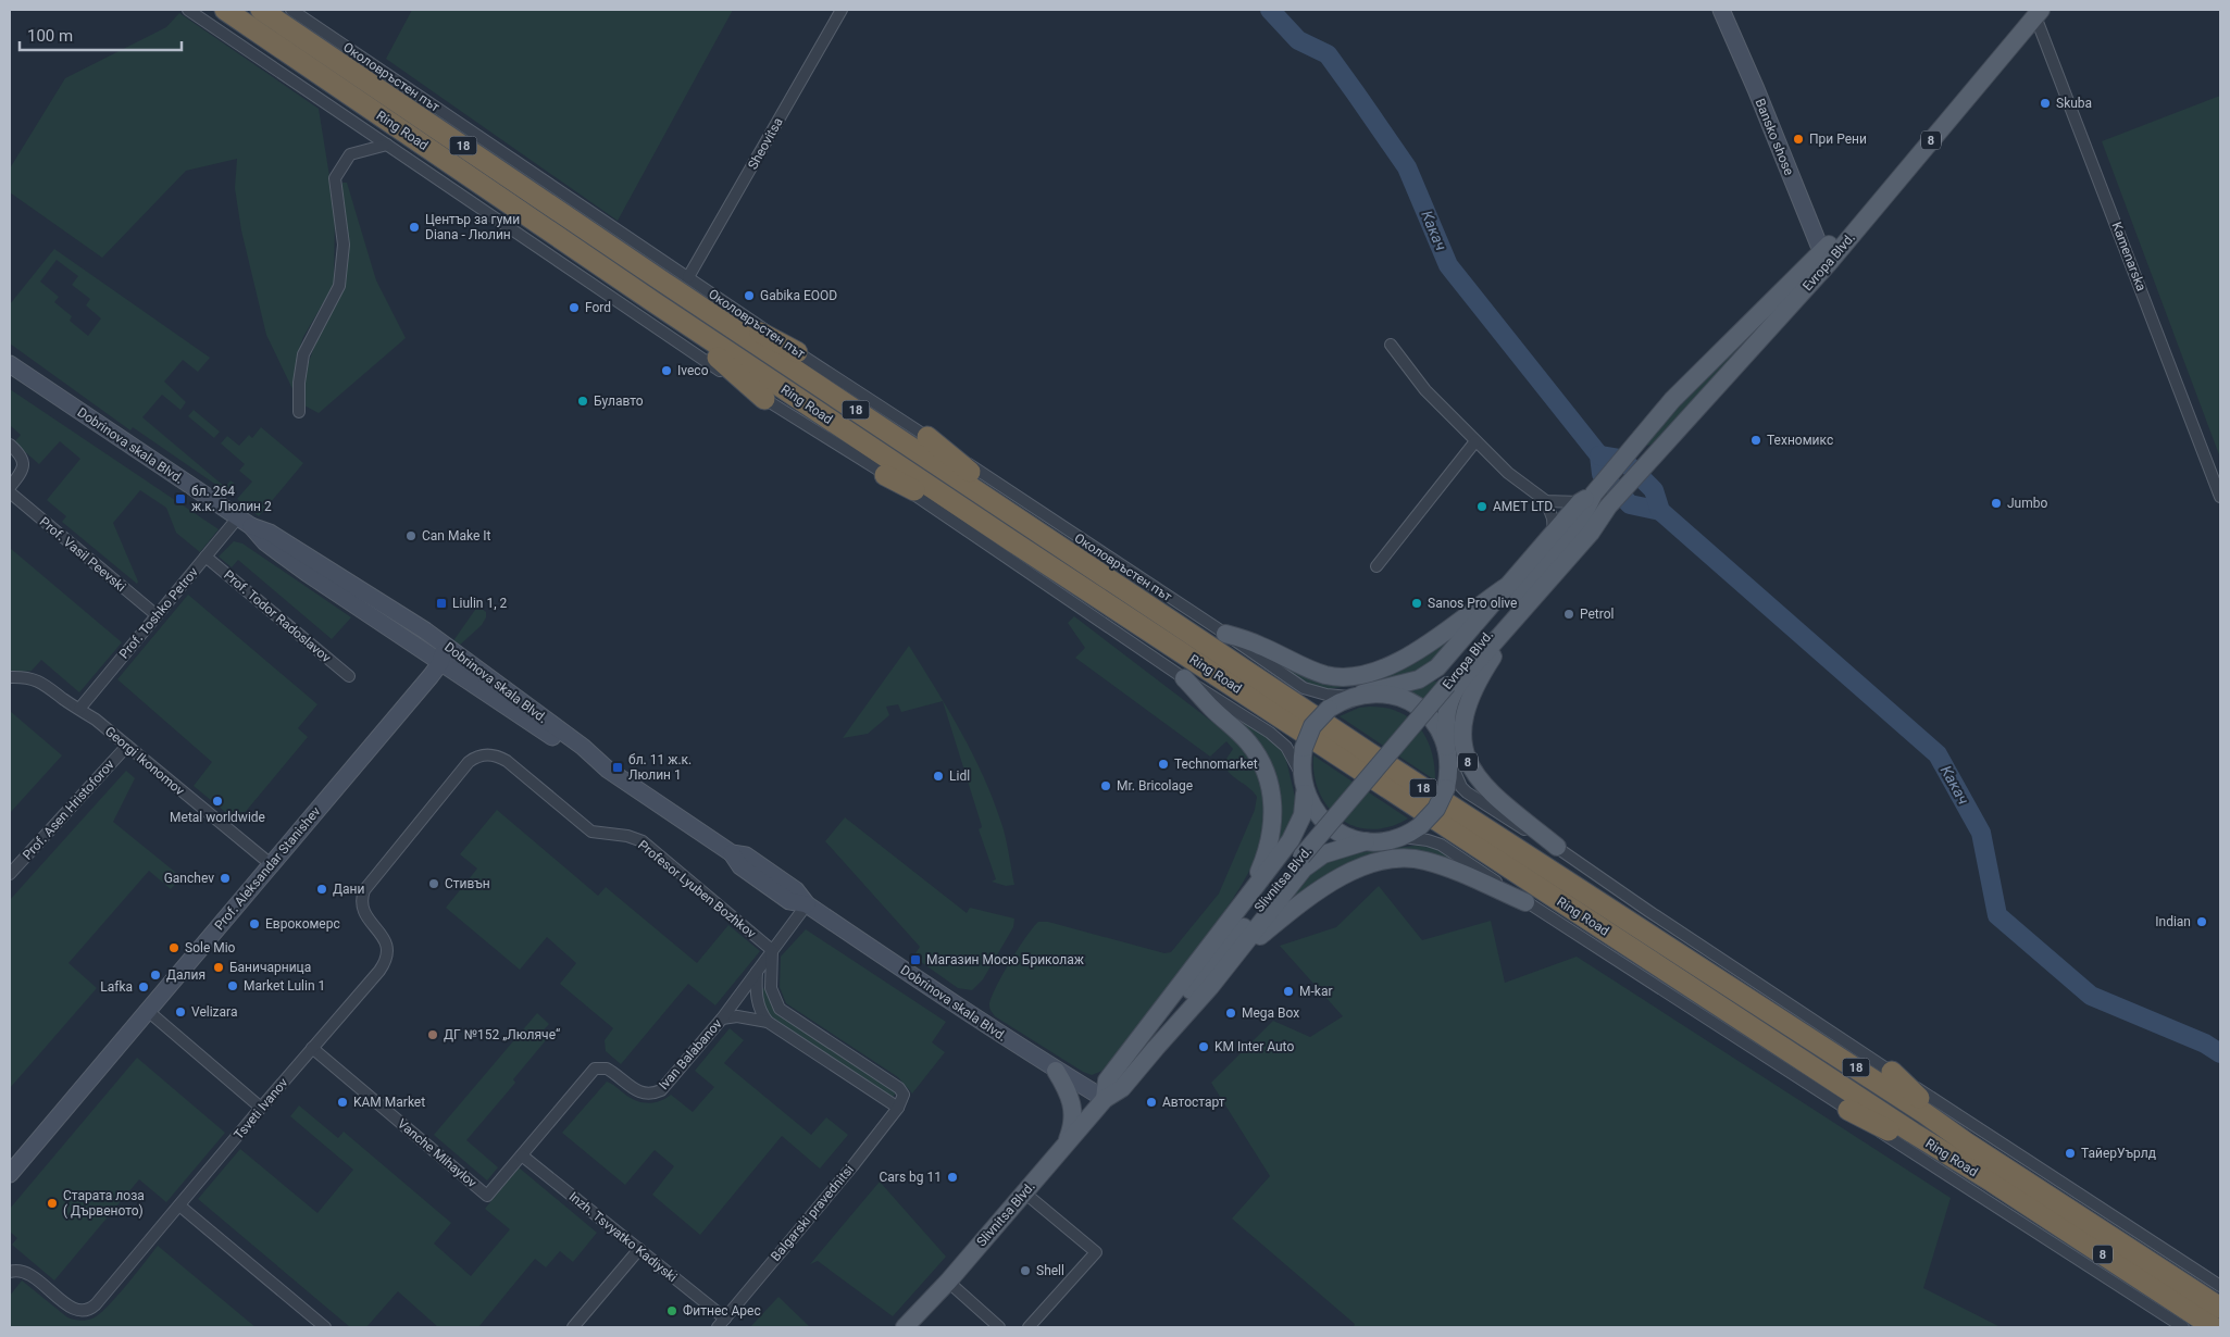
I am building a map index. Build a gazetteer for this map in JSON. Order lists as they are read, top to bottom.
{
  "streets": {
    "highway": ["Ring Road", "8", "18"],
    "main road": [
      "Bansko shose",
      "Evropa Blvd.",
      "Dobrinova skala Blvd.",
      "Prof. Aleksandar Stanishev",
      "Slivnitsa Blvd."
    ],
    "street": [
      "Околовръстен път",
      "Sheovitsa",
      "Kamenarska",
      "Prof. Vasil Peevski",
      "Prof. Toshko Petrov",
      "Prof. Todor Radoslavov",
      "Georgi Ikonomov",
      "Prof. Asen Hristoforov",
      "Profesor Lyuben Bozhkov",
      "Ivan Balabanov",
      "Tsveti Ivanov",
      "Vanche Mihaylov",
      "Balgarski pravednitsi",
      "Inzh. Tsvyatko Kadiyski"
    ]
  },
  "crossings": [
    ["Околовръстен път", "Sheovitsa"],
    ["Ring Road", "8"],
    ["Ring Road", "Evropa Blvd."],
    ["Ring Road", "Slivnitsa Blvd."],
    ["Bansko shose", "Evropa Blvd."],
    ["8", "Evropa Blvd."],
    ["8", "Slivnitsa Blvd."],
    ["Kamenarska", "Evropa Blvd."],
    ["Evropa Blvd.", "Slivnitsa Blvd."],
    ["Dobrinova skala Blvd.", "Prof. Toshko Petrov"],
    ["Dobrinova skala Blvd.", "Prof. Aleksandar Stanishev"],
    ["Dobrinova skala Blvd.", "Slivnitsa Blvd."],
    ["Dobrinova skala Blvd.", "Ivan Balabanov"],
    ["Prof. Vasil Peevski", "Prof. Toshko Petrov"],
    ["Prof. Toshko Petrov", "Prof. Todor Radoslavov"],
    ["Prof. Toshko Petrov", "Georgi Ikonomov"],
    ["Georgi Ikonomov", "Prof. Asen Hristoforov"],
    ["Georgi Ikonomov", "Prof. Aleksandar Stanishev"],
    ["Profesor Lyuben Bozhkov", "Ivan Balabanov"],
    ["Profesor Lyuben Bozhkov", "Tsveti Ivanov"],
    ["Profesor Lyuben Bozhkov", "Balgarski pravednitsi"],
    ["Ivan Balabanov", "Vanche Mihaylov"],
    ["Ivan Balabanov", "Balgarski pravednitsi"],
    ["Ivan Balabanov", "Inzh. Tsvyatko Kadiyski"],
    ["Tsveti Ivanov", "Vanche Mihaylov"],
    ["Balgarski pravednitsi", "Inzh. Tsvyatko Kadiyski"]
  ],
  "water": ["Какач"],
  "places": {
    "other": [
      "Skuba",
      "При Рени",
      "Център за гуми Diana - Люлин",
      "Gabika EOOD",
      "Ford",
      "Iveco",
      "Булавто",
      "Техномикс",
      "Jumbo",
      "AMET LTD.",
      "Can Make It",
      "Sanos Pro olive",
      "Petrol",
      "Technomarket",
      "Lidl",
      "Mr. Bricolage",
      "Metal worldwide",
      "Ganchev",
      "Стивън",
      "Дани",
      "Indian",
      "Еврокомерс",
      "Sole Mio",
      "Баничарница",
      "Далия",
      "Market Lulin 1",
      "Lafka",
      "M-kar",
      "Velizara",
      "Mega Box",
      "ДГ №152 „Люляче“",
      "KM Inter Auto",
      "KAM Market",
      "Автостарт",
      "ТайерУърлд",
      "Cars bg 11",
      "Старата лоза ( Дървеното)",
      "Shell",
      "Фитнес Арес"
    ],
    "transit": [
      "бл. 264 ж.к. Люлин 2",
      "Liulin 1, 2",
      "бл. 11 ж.к. Люлин 1",
      "Магазин Мосю Бриколаж"
    ]
  },
  "scale_bar": "100 m"
}
